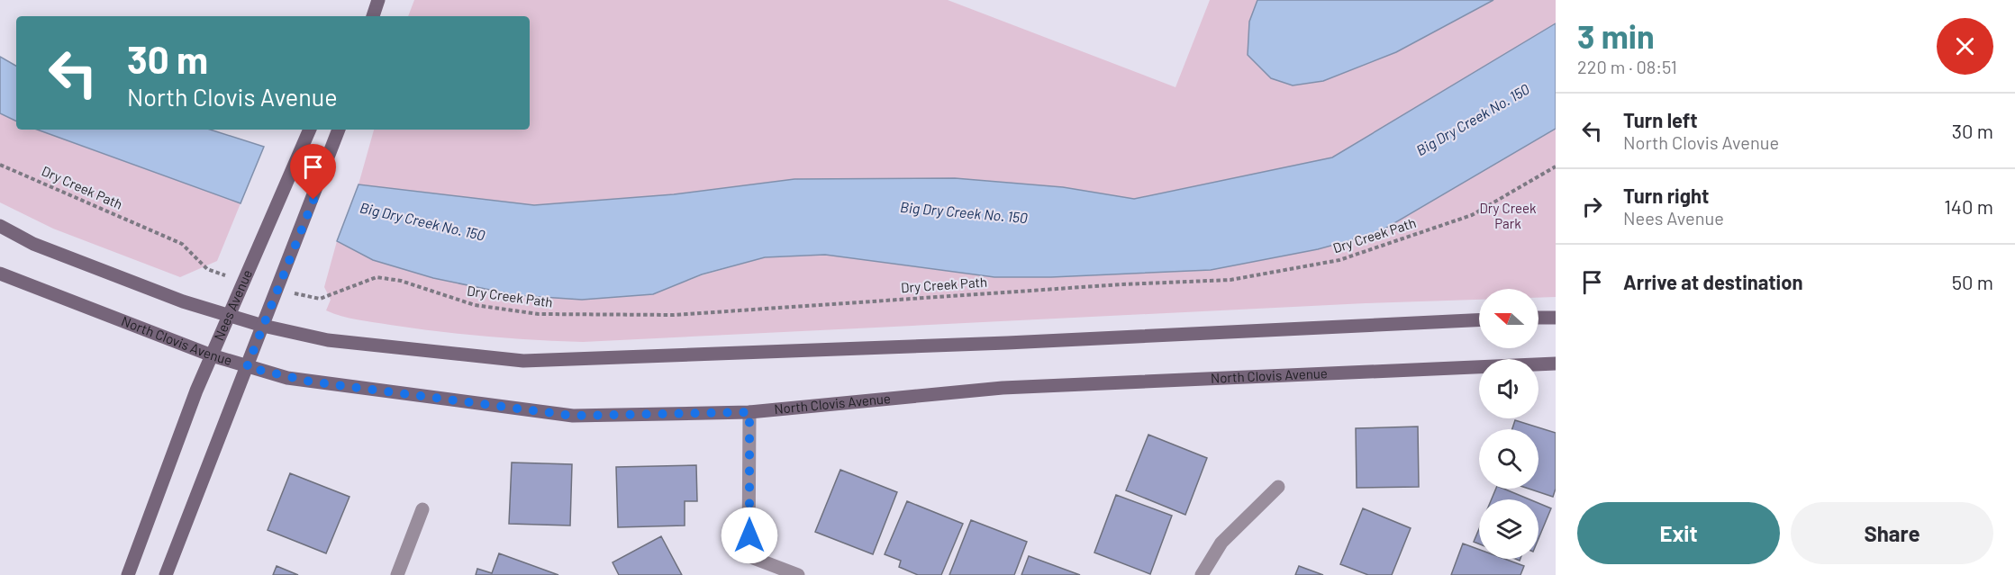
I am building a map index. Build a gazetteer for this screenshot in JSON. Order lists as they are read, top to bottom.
{
  "streets": {
    "main road": ["Nees Avenue", "North Clovis Avenue"],
    "path": ["Dry Creek Path"]
  },
  "crossings": [
    ["Nees Avenue", "North Clovis Avenue"]
  ],
  "water": ["Big Dry Creek No. 150"],
  "parks": ["Dry Creek Park"],
  "north": "left",
  "page": {
    "heading": ["3 min", "220 m · 08:51"],
    "turn": ["30 m", "North Clovis Avenue"],
    "list": [
      {
        "name": "Turn left",
        "note": "North Clovis Avenue",
        "value": "30 m"
      },
      {
        "name": "Turn right",
        "note": "Nees Avenue",
        "value": "140 m"
      },
      {
        "name": "Arrive at destination",
        "value": "50 m"
      }
    ],
    "buttons": ["Exit", "Share"]
  }
}
